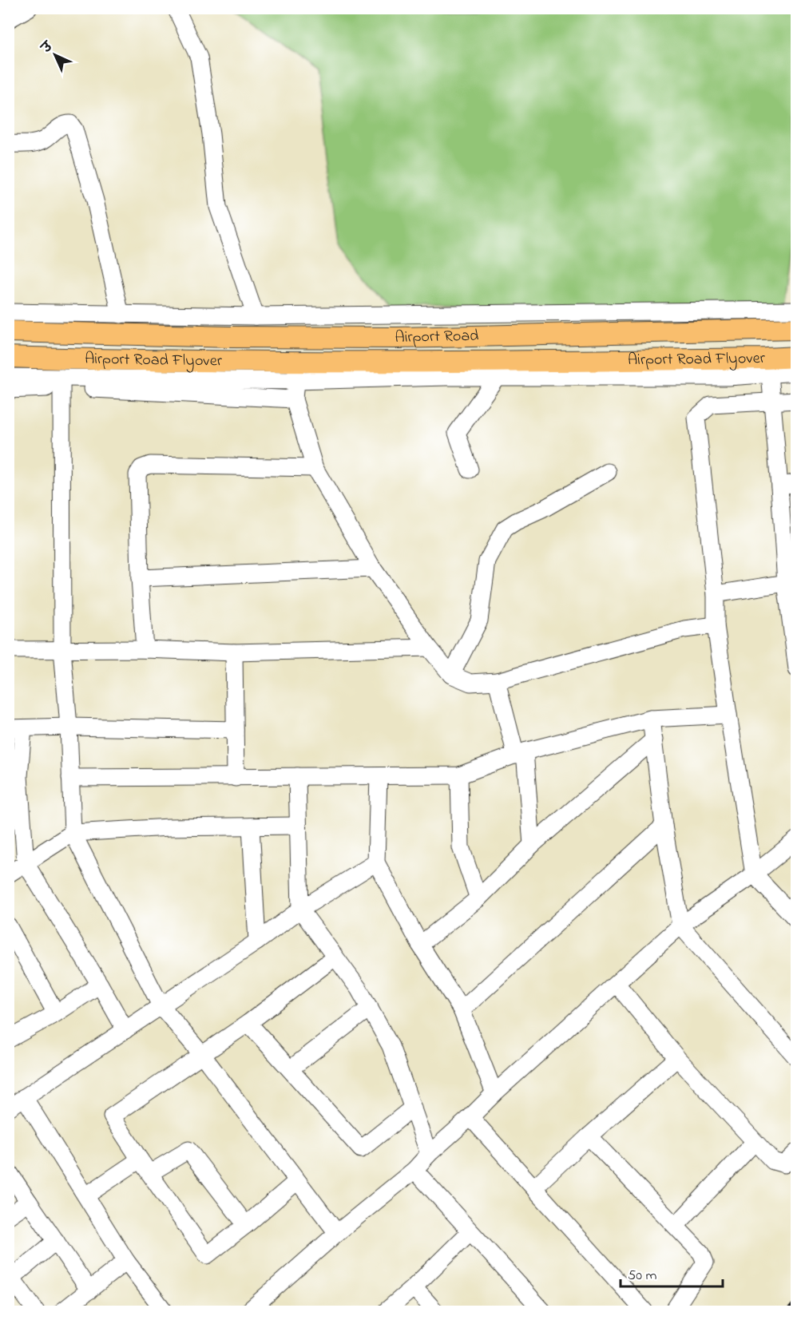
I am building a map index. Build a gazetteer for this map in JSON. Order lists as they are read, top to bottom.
{
  "streets": {
    "main road": ["Airport Road", "Airport Road Flyover"]
  },
  "scale_bar": "50 m",
  "north": "top left"
}
